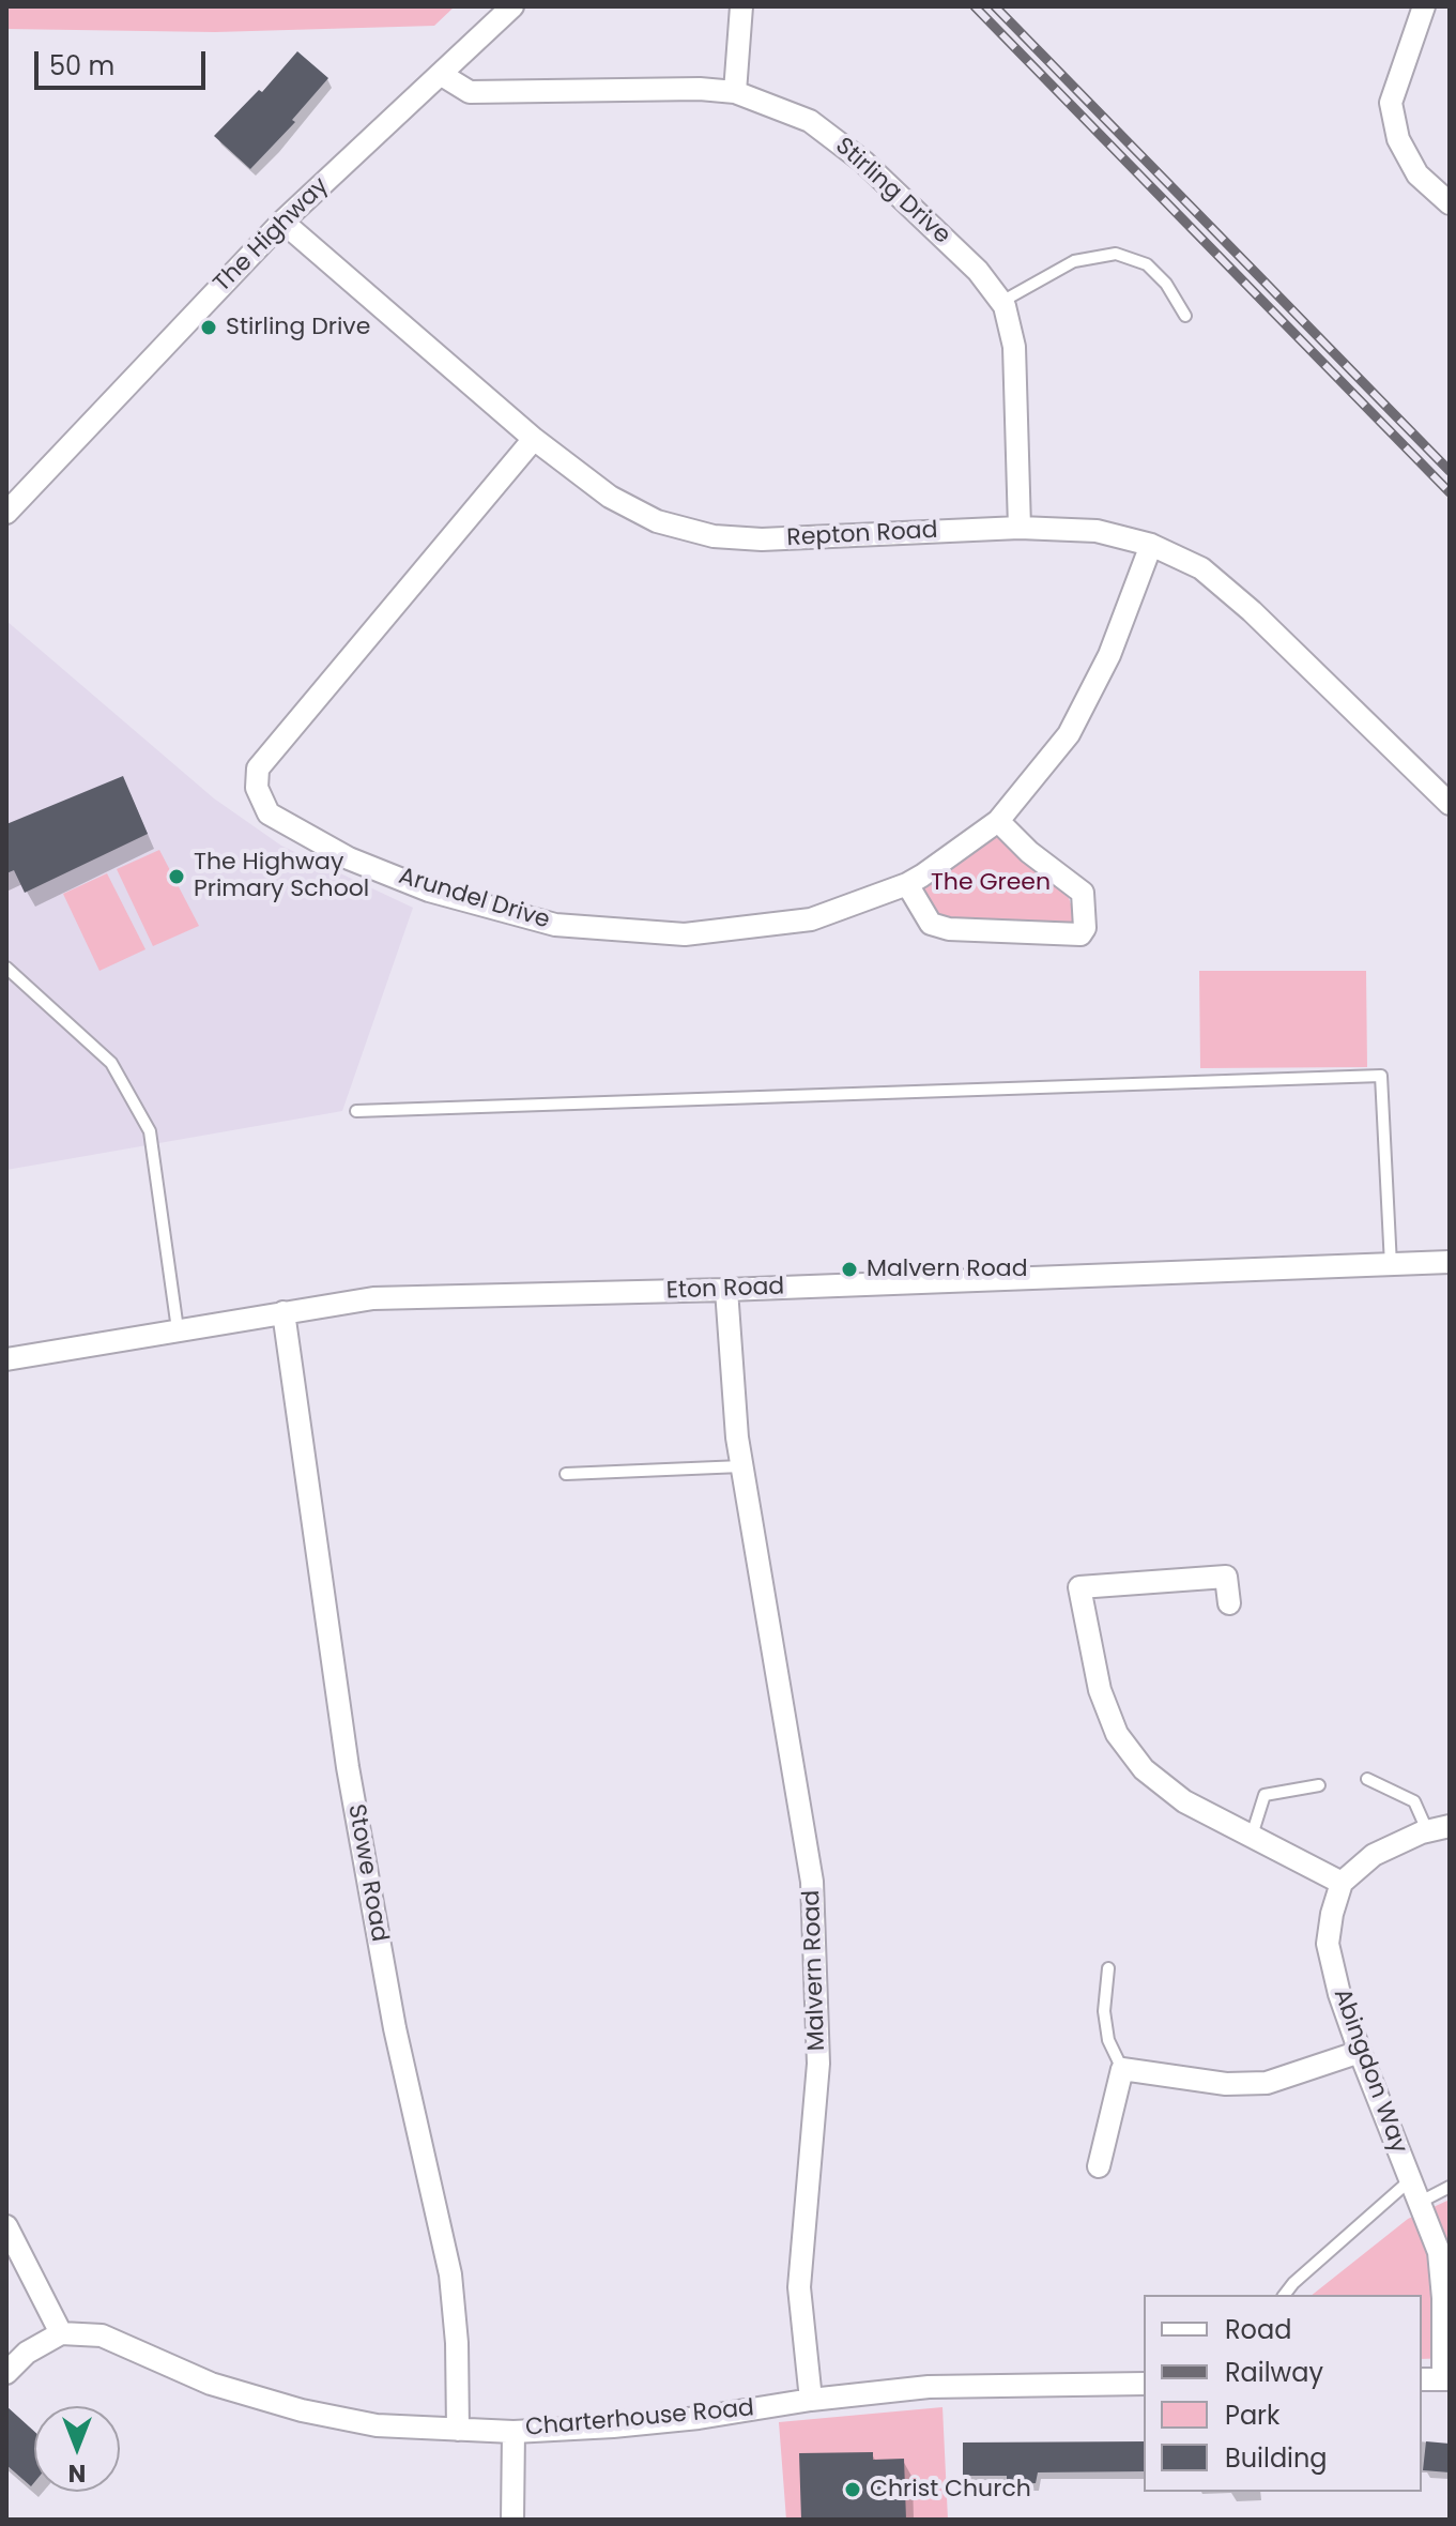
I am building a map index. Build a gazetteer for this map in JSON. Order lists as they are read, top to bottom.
{
  "streets": {
    "street": [
      "Stirling Drive",
      "The Highway",
      "Repton Road",
      "Arundel Drive",
      "Eton Road",
      "Stowe Road",
      "Malvern Road",
      "Abingdon Way",
      "Charterhouse Road"
    ]
  },
  "crossings": [
    ["Stirling Drive", "The Highway"],
    ["Stirling Drive", "Repton Road"],
    ["The Highway", "Repton Road"],
    ["Repton Road", "Arundel Drive"],
    ["Eton Road", "Stowe Road"],
    ["Eton Road", "Malvern Road"],
    ["Stowe Road", "Charterhouse Road"],
    ["Malvern Road", "Charterhouse Road"]
  ],
  "parks": ["The Green"],
  "places": [
    "Stirling Drive",
    "The Highway Primary School",
    "Malvern Road",
    "Christ Church"
  ],
  "legend": [
    "Road",
    "Railway",
    "Park",
    "Building"
  ],
  "scale_bar": "50 m",
  "north": "bottom"
}
